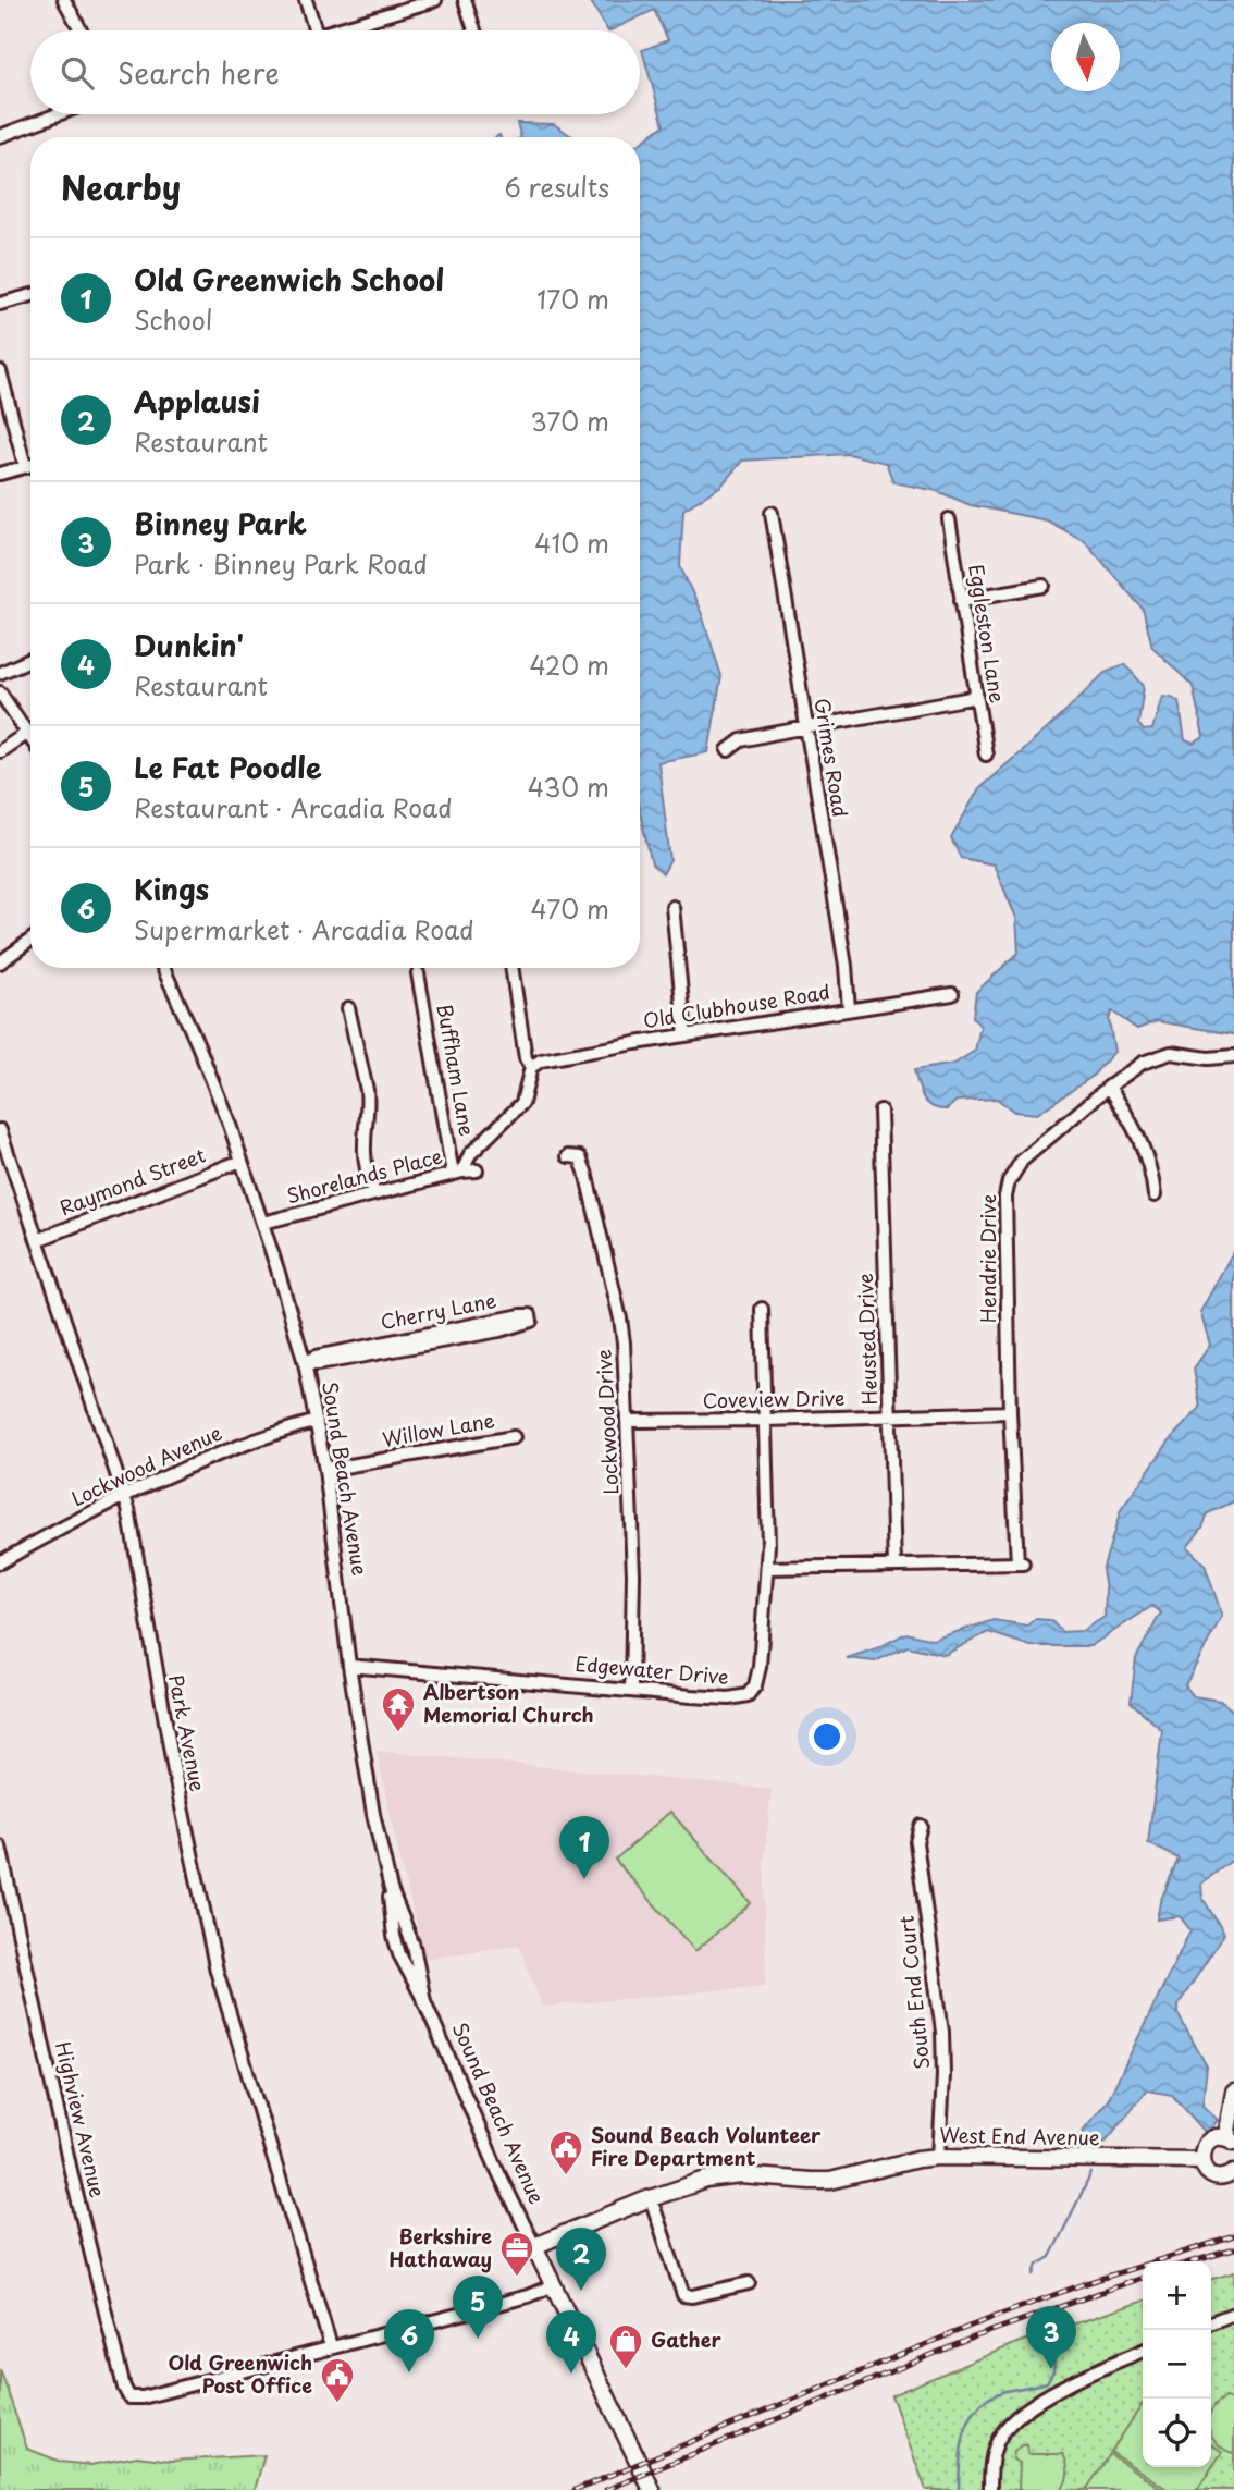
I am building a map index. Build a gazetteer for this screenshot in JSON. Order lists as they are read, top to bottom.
{
  "streets": {
    "street": [
      "Eggleston Lane",
      "Grimes Road",
      "Old Clubhouse Road",
      "Buffham Lane",
      "Shorelands Place",
      "Raymond Street",
      "Hendrie Drive",
      "Cherry Lane",
      "Heusted Drive",
      "Coveview Drive",
      "Lockwood Drive",
      "Willow Lane",
      "Lockwood Avenue",
      "Sound Beach Avenue",
      "Edgewater Drive",
      "Park Avenue",
      "South End Court",
      "Highview Avenue",
      "West End Avenue"
    ]
  },
  "crossings": [
    ["Grimes Road", "Old Clubhouse Road"],
    ["Buffham Lane", "Shorelands Place"],
    ["Shorelands Place", "Sound Beach Avenue"],
    ["Raymond Street", "Sound Beach Avenue"],
    ["Raymond Street", "Park Avenue"],
    ["Hendrie Drive", "Heusted Drive"],
    ["Hendrie Drive", "Coveview Drive"],
    ["Cherry Lane", "Sound Beach Avenue"],
    ["Heusted Drive", "Coveview Drive"],
    ["Coveview Drive", "Lockwood Drive"],
    ["Lockwood Drive", "Edgewater Drive"],
    ["Willow Lane", "Sound Beach Avenue"],
    ["Lockwood Avenue", "Sound Beach Avenue"],
    ["Lockwood Avenue", "Park Avenue"],
    ["Sound Beach Avenue", "Edgewater Drive"],
    ["Sound Beach Avenue", "West End Avenue"],
    ["Park Avenue", "Highview Avenue"],
    ["South End Court", "West End Avenue"]
  ],
  "places": {
    "temple": ["Albertson Memorial Church"],
    "public building": ["Sound Beach Volunteer Fire Department", "Old Greenwich Post Office"],
    "office": ["Berkshire Hathaway"],
    "shop": ["Gather"]
  },
  "north": "bottom",
  "page": {
    "search": "Search here",
    "heading": ["Nearby", "6 results"],
    "list": [
      {
        "mark": "1",
        "name": "Old Greenwich School",
        "note": "School",
        "value": "170 m"
      },
      {
        "mark": "2",
        "name": "Applausi",
        "note": "Restaurant",
        "value": "370 m"
      },
      {
        "mark": "3",
        "name": "Binney Park",
        "note": "Park · Binney Park Road",
        "value": "410 m"
      },
      {
        "mark": "4",
        "name": "Dunkin'",
        "note": "Restaurant",
        "value": "420 m"
      },
      {
        "mark": "5",
        "name": "Le Fat Poodle",
        "note": "Restaurant · Arcadia Road",
        "value": "430 m"
      },
      {
        "mark": "6",
        "name": "Kings",
        "note": "Supermarket · Arcadia Road",
        "value": "470 m"
      }
    ],
    "pins": [
      "1",
      "2",
      "5",
      "3",
      "6",
      "4"
    ],
    "map_buttons": ["+", "−"]
  }
}
